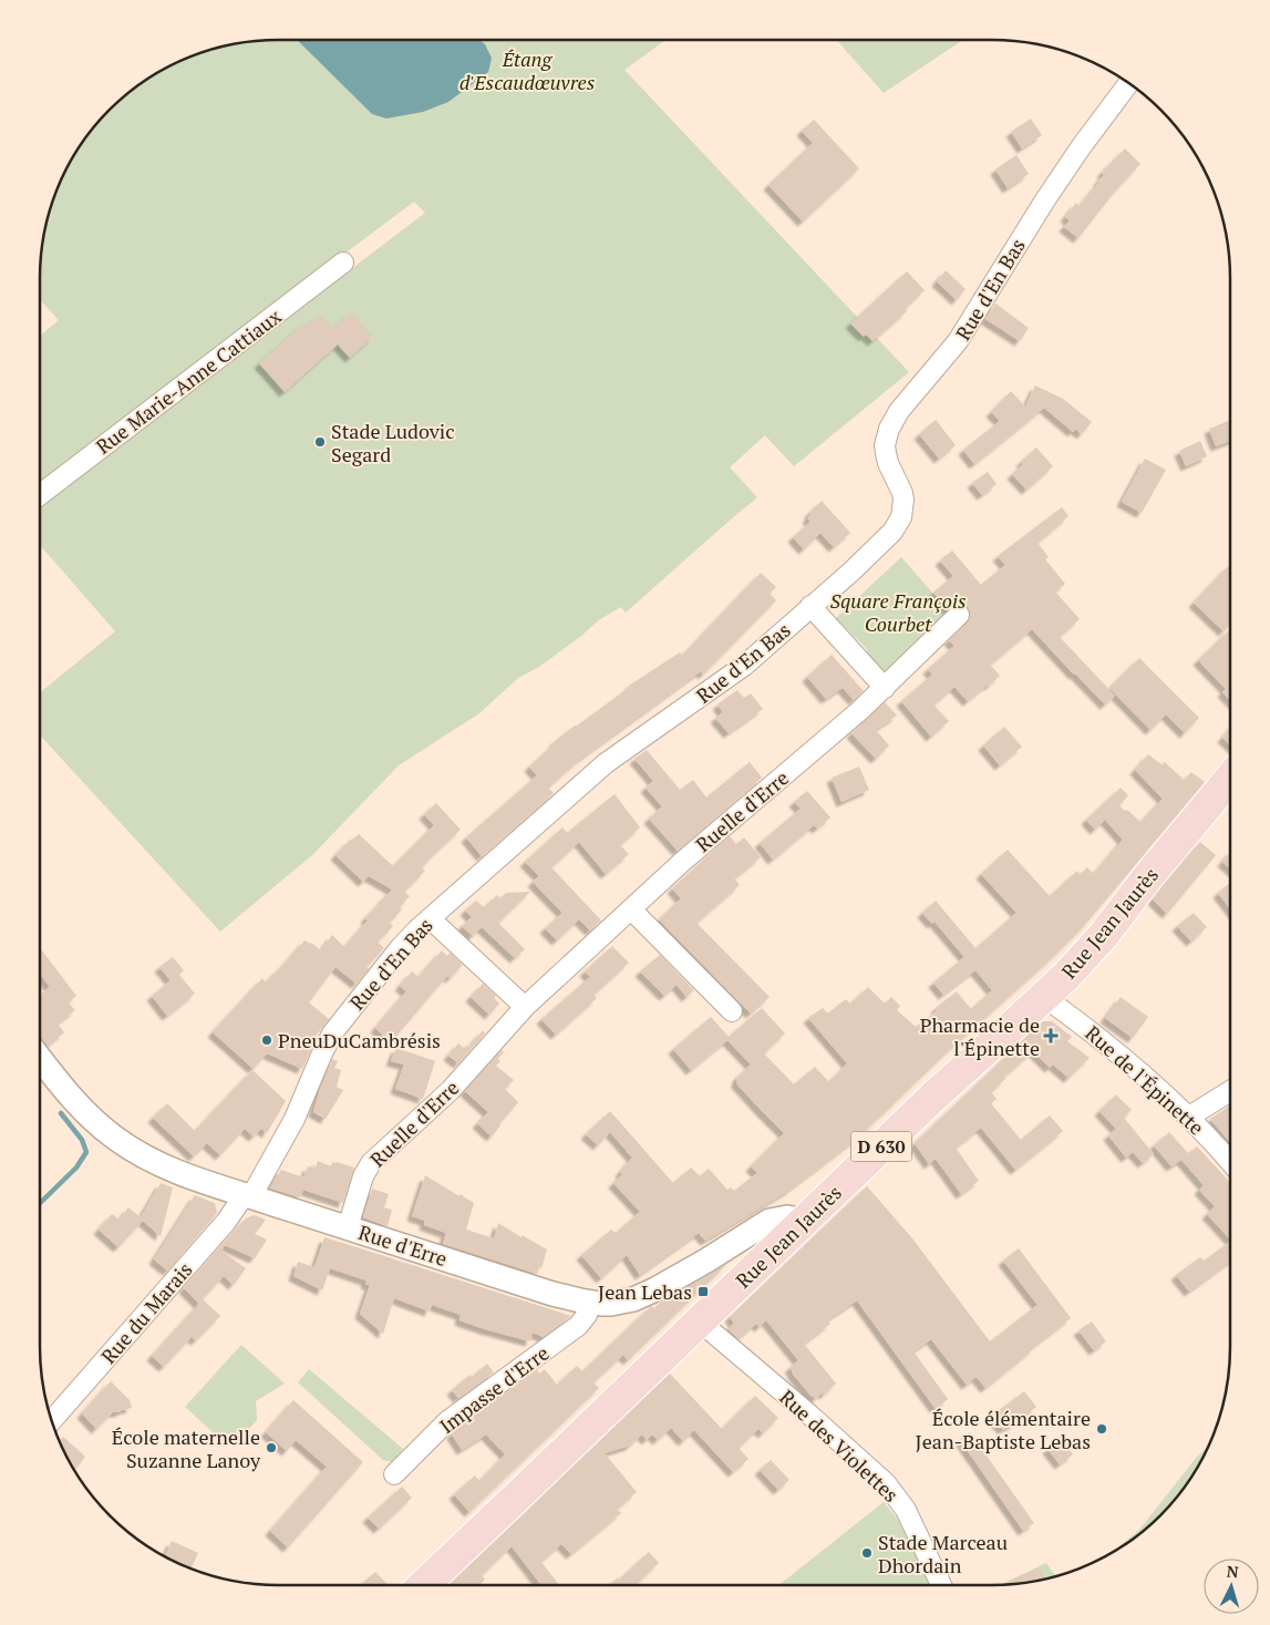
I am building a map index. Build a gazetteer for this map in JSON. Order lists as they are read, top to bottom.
{
  "streets": {
    "main road": ["Rue Jean Jaurès", "D 630"],
    "street": [
      "Rue d'En Bas",
      "Rue Marie-Anne Cattiaux",
      "Ruelle d'Erre",
      "Rue de l'Épinette",
      "Rue d'Erre",
      "Rue du Marais",
      "Impasse d'Erre",
      "Rue des Violettes"
    ]
  },
  "crossings": [
    ["Rue d'En Bas", "Rue d'Erre"],
    ["Rue d'En Bas", "Rue du Marais"],
    ["Ruelle d'Erre", "Rue d'Erre"],
    ["Rue Jean Jaurès", "Rue de l'Épinette"],
    ["Rue Jean Jaurès", "Rue d'Erre"],
    ["Rue Jean Jaurès", "Rue des Violettes"],
    ["Rue d'Erre", "Rue du Marais"],
    ["Rue d'Erre", "Impasse d'Erre"]
  ],
  "parks": ["Étang d'Escaudœuvres", "Square François Courbet"],
  "places": {
    "other": [
      "Stade Ludovic Segard",
      "PneuDuCambrésis",
      "École élémentaire Jean-Baptiste Lebas",
      "École maternelle Suzanne Lanoy",
      "Stade Marceau Dhordain"
    ],
    "health": ["Pharmacie de l'Épinette"],
    "transit": ["Jean Lebas"]
  },
  "north": "top"
}
